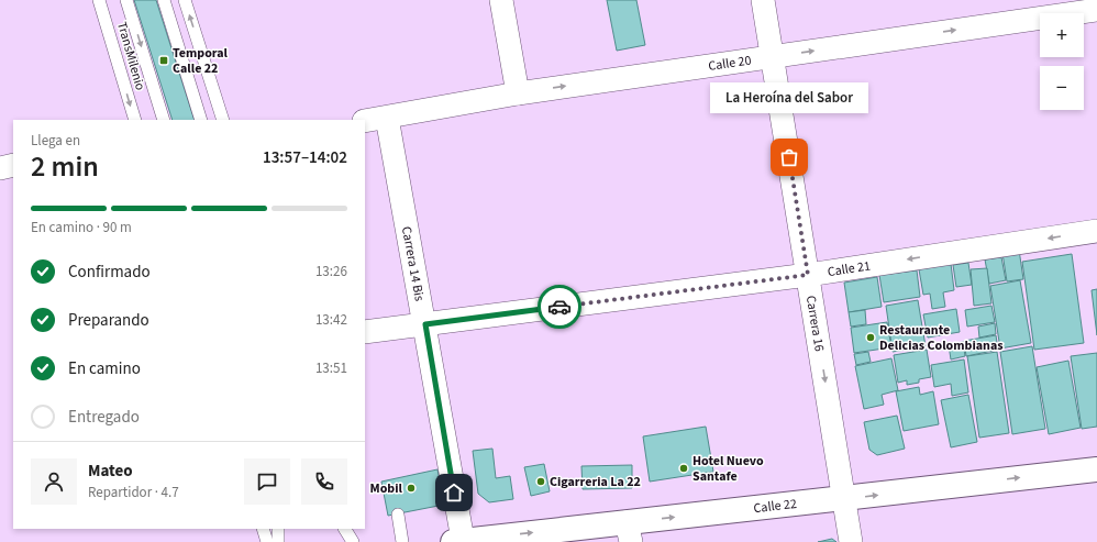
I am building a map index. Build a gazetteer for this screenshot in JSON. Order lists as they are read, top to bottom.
{
  "streets": {
    "street": [
      "Calle 20",
      "Carrera 14 Bis",
      "Calle 21",
      "Carrera 16",
      "Calle 22"
    ],
    "lane": ["TransMilenio"]
  },
  "crossings": [
    ["Calle 20", "Carrera 14 Bis"],
    ["Calle 20", "Carrera 16"],
    ["Carrera 14 Bis", "Calle 21"],
    ["Carrera 14 Bis", "Calle 22"],
    ["Calle 21", "Carrera 16"],
    ["Carrera 16", "Calle 22"]
  ],
  "one_way": [
    "Calle 20",
    "Calle 21",
    "Carrera 16",
    "Calle 22"
  ],
  "places": {
    "transit": ["Temporal Calle 22"],
    "other": [
      "La Heroína del Sabor",
      "Restaurante Delicias Colombianas",
      "Hotel Nuevo Santafe",
      "Cigarreria La 22",
      "Mobil"
    ]
  },
  "page": {
    "map_buttons": ["+", "−"],
    "bubble": "La Heroína del Sabor",
    "heading": ["2 min", "Llega en", "13:57–14:02"],
    "panel": ["Mateo", "Repartidor · 4.7"],
    "bar": "En camino · 90 m",
    "list": [
      ["Confirmado", "13:26"],
      ["Preparando", "13:42"],
      ["En camino", "13:51"],
      "Entregado"
    ]
  }
}
